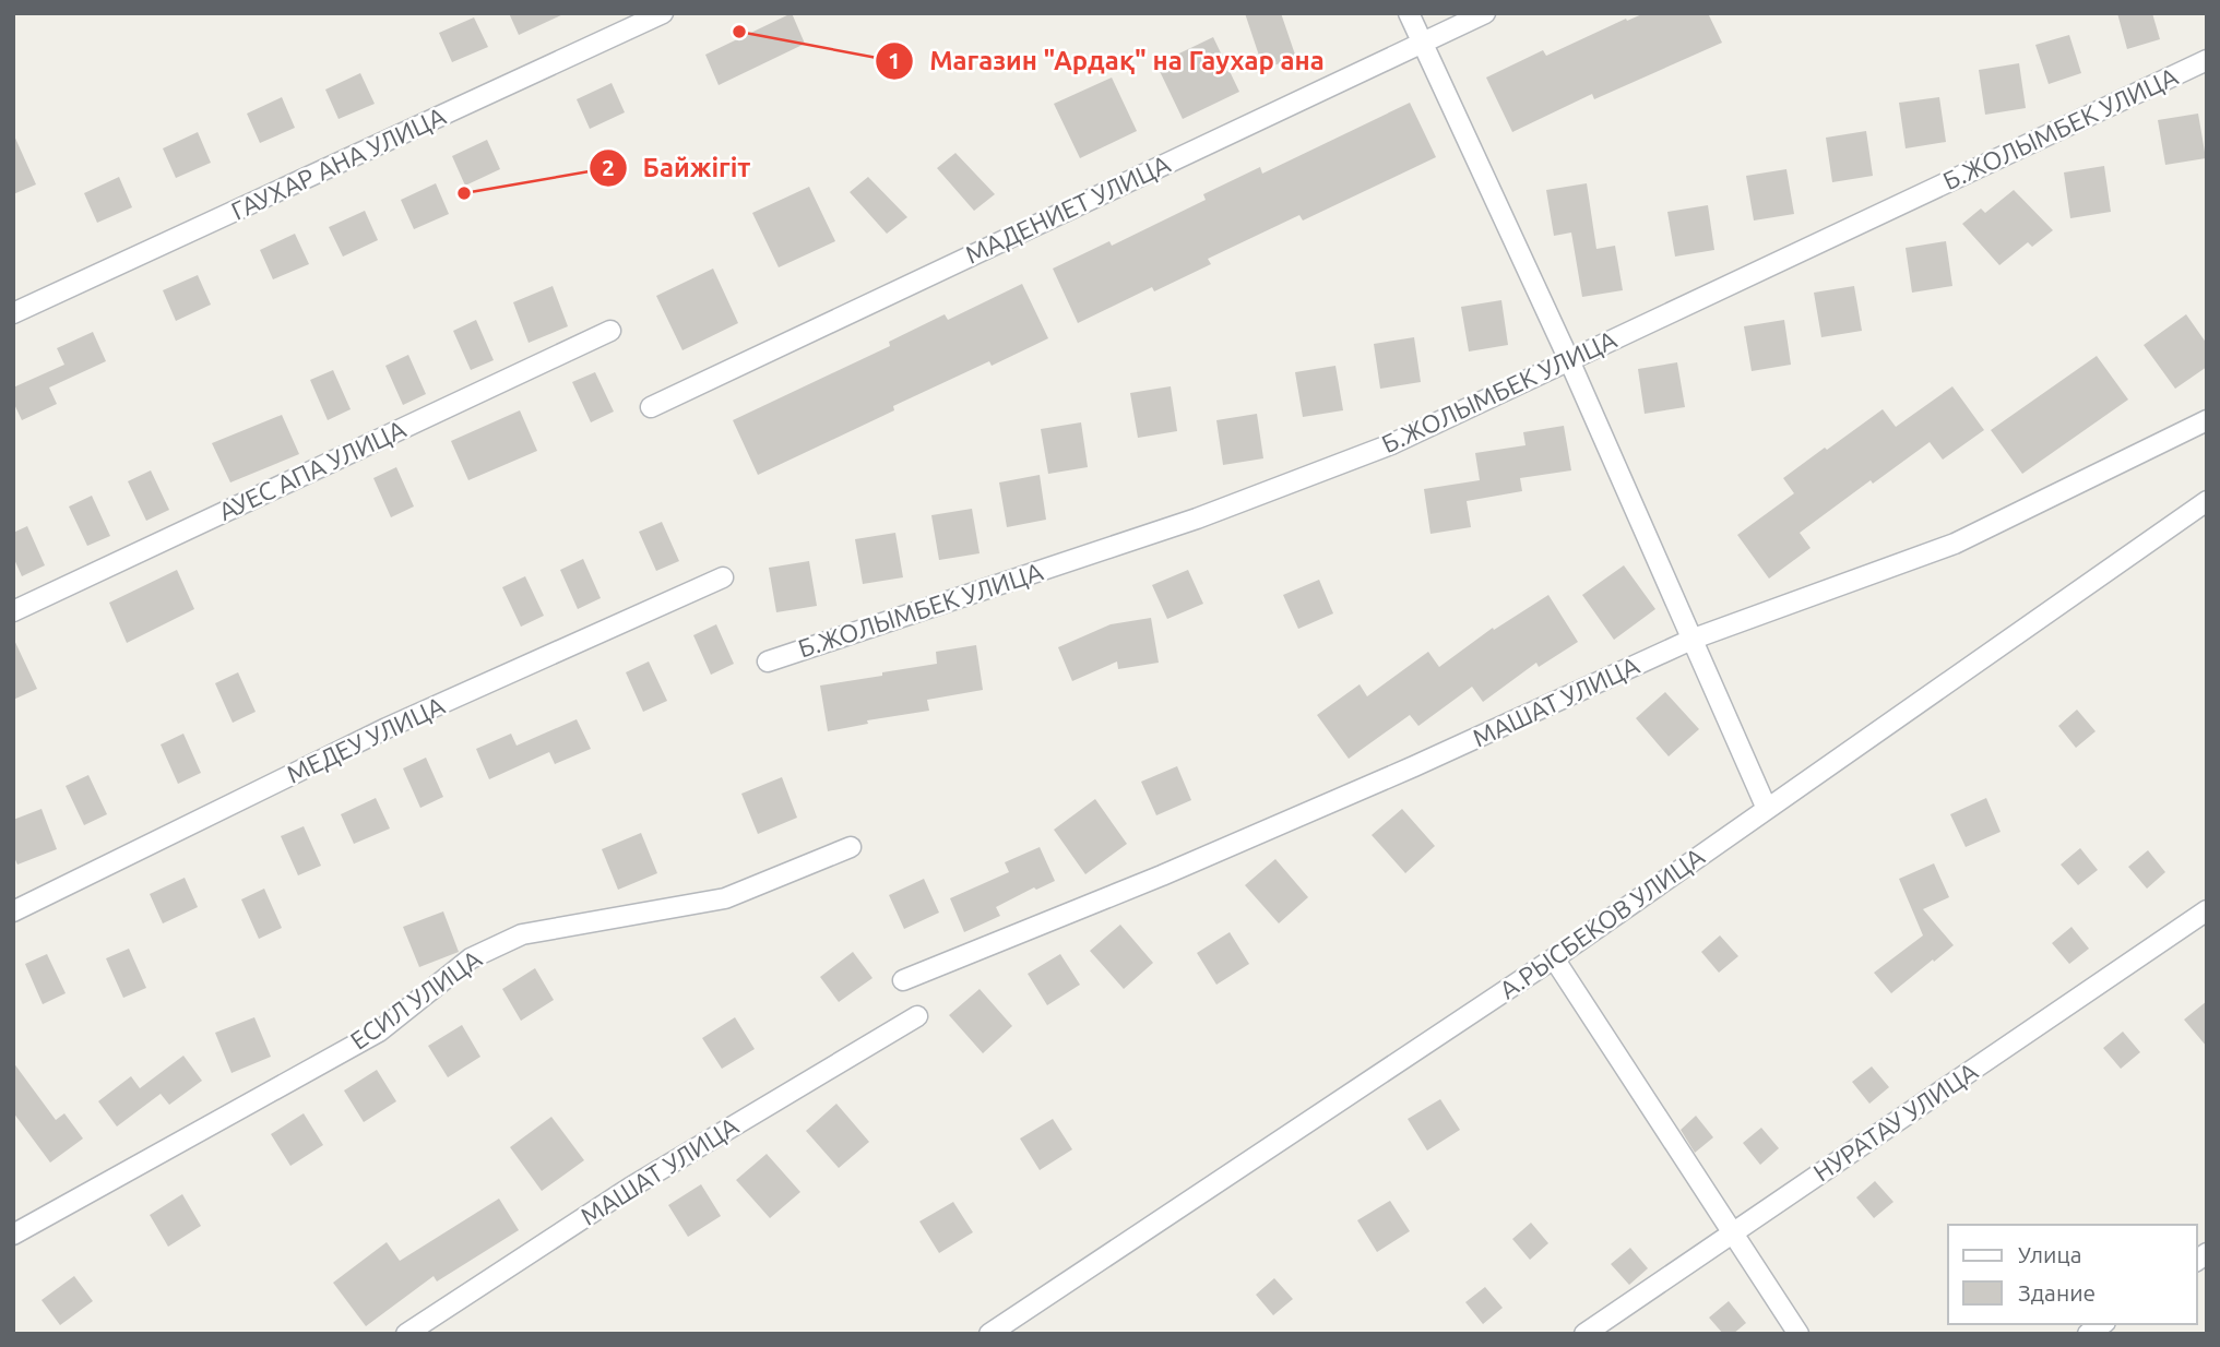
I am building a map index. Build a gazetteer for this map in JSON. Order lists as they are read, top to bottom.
{
  "streets": {
    "street": [
      "Б.ЖОЛЫМБЕК УЛИЦА",
      "ГАУХАР АНА УЛИЦА",
      "МАДЕНИЕТ УЛИЦА",
      "АУЕС АПА УЛИЦА",
      "МАШАТ УЛИЦА",
      "МЕДЕУ УЛИЦА",
      "А.РЫСБЕКОВ УЛИЦА",
      "ЕСИЛ УЛИЦА",
      "НУРАТАУ УЛИЦА"
    ]
  },
  "places": ["Магазин \"Ардақ\" на Гаухар ана", "Байжігіт"],
  "legend": ["Улица", "Здание"]
}
